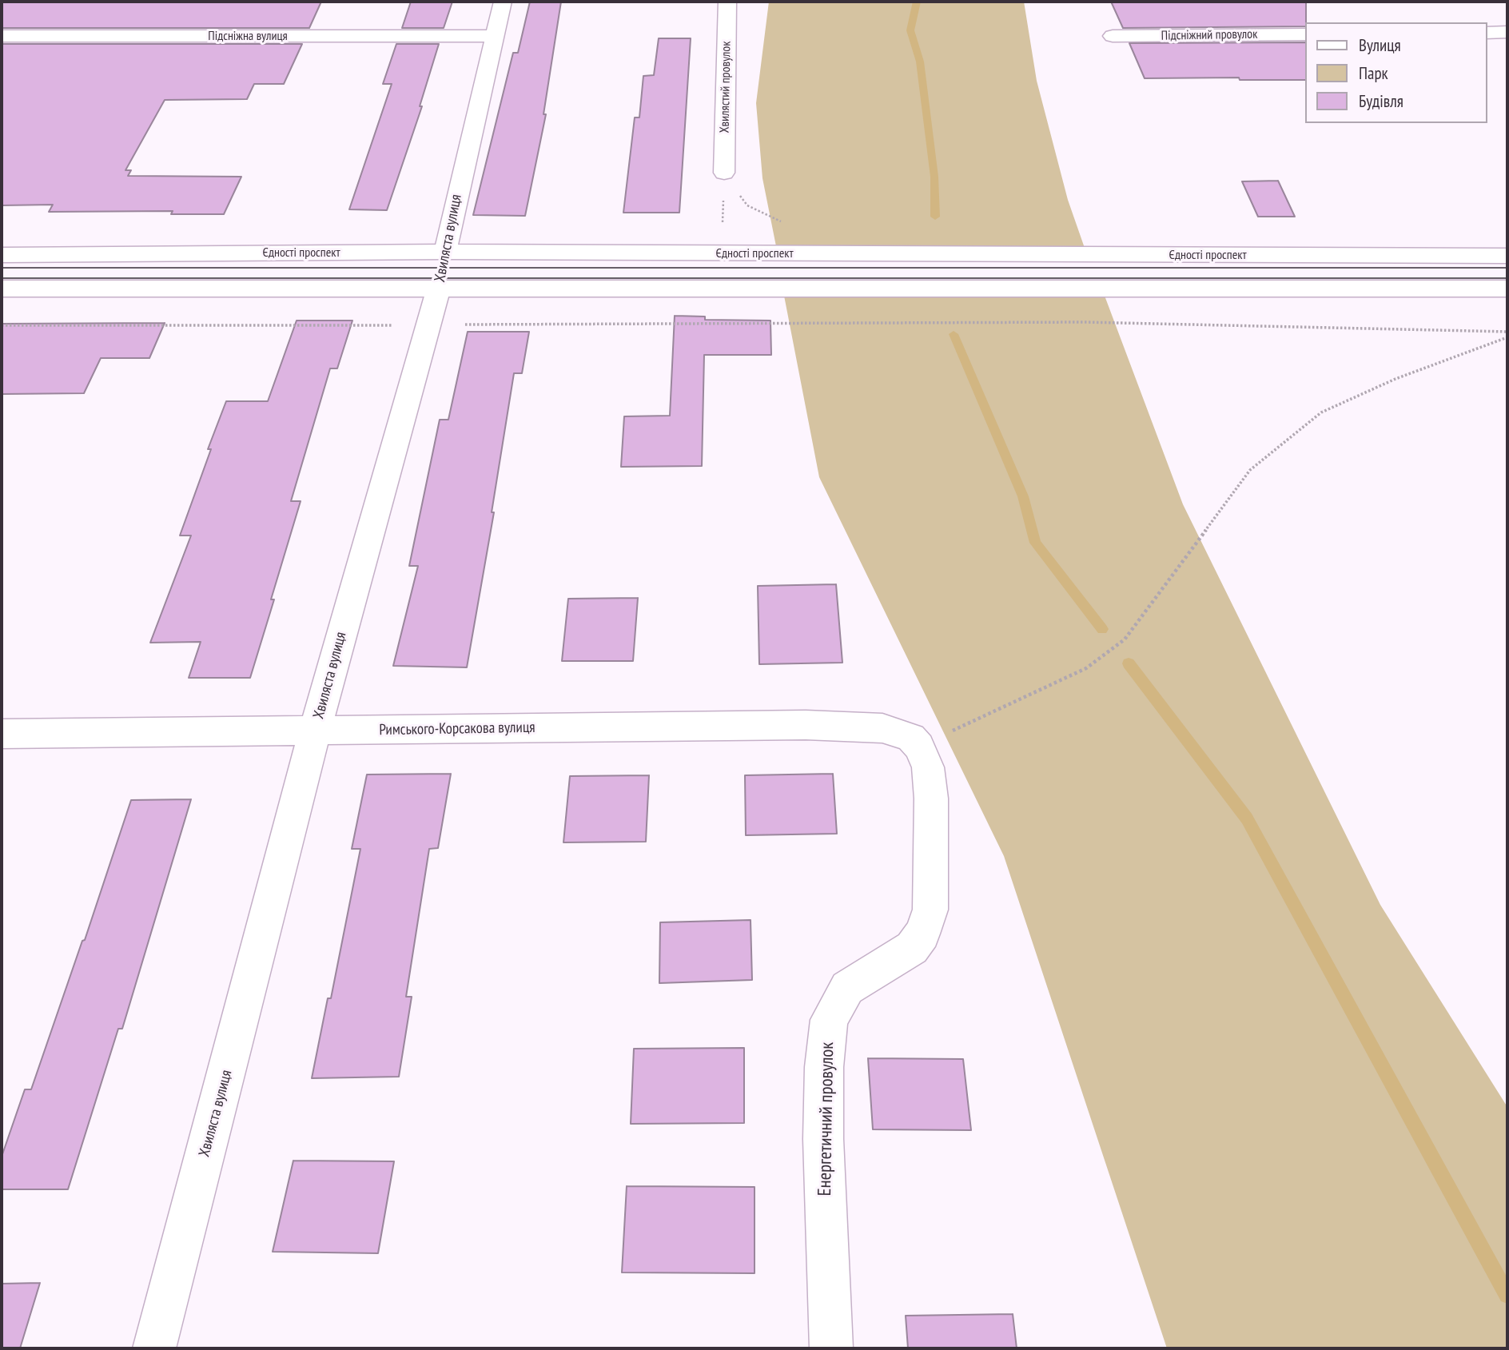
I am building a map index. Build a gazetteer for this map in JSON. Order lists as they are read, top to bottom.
{
  "streets": {
    "street": [
      "Підсніжний провулок",
      "Підсніжна вулиця",
      "Хвилястий провулок",
      "Хвиляста вулиця",
      "Єдності проспект",
      "Римського-Корсакова вулиця",
      "Енергетичний провулок"
    ]
  },
  "crossings": [
    ["Підсніжна вулиця", "Хвиляста вулиця"],
    ["Хвиляста вулиця", "Єдності проспект"],
    ["Хвиляста вулиця", "Римського-Корсакова вулиця"],
    ["Римського-Корсакова вулиця", "Енергетичний провулок"]
  ],
  "legend": ["Вулиця", "Парк", "Будівля"]
}
